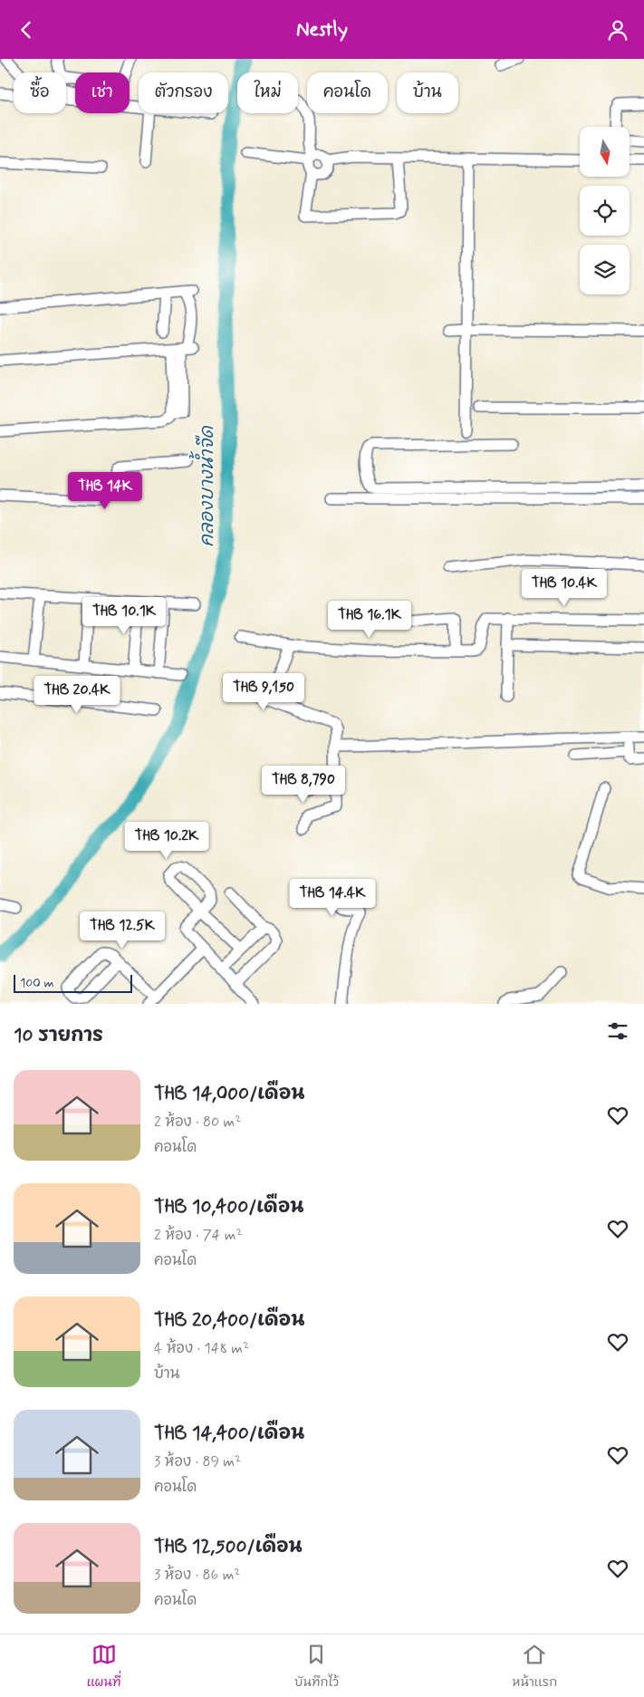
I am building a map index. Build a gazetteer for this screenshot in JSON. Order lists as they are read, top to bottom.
{
  "water": ["คลองบางน้ำจืด"],
  "scale_bar": "100 m",
  "north": "bottom",
  "page": {
    "header": "Nestly",
    "chip": [
      "ซื้อ",
      "เช่า",
      "ตัวกรอง",
      "ใหม่",
      "คอนโด",
      "บ้าน"
    ],
    "price": [
      "THB 14K",
      "THB 10.4K",
      "THB 10.1K",
      "THB 16.1K",
      "THB 9,150",
      "THB 20.4K",
      "THB 8,790",
      "THB 10.2K",
      "THB 14.4K",
      "THB 12.5K"
    ],
    "scale": "100 m",
    "heading": "10 รายการ",
    "list": [
      {
        "name": "THB 14,000/เดือน",
        "note": "2 ห้อง · 80 m² · คอนโด"
      },
      {
        "name": "THB 10,400/เดือน",
        "note": "2 ห้อง · 74 m² · คอนโด"
      },
      {
        "name": "THB 20,400/เดือน",
        "note": "4 ห้อง · 148 m² · บ้าน"
      },
      {
        "name": "THB 14,400/เดือน",
        "note": "3 ห้อง · 89 m² · คอนโด"
      },
      {
        "name": "THB 12,500/เดือน",
        "note": "3 ห้อง · 86 m² · คอนโด"
      }
    ],
    "tabs": ["แผนที่", "บันทึกไว้", "หน้าแรก"]
  }
}
